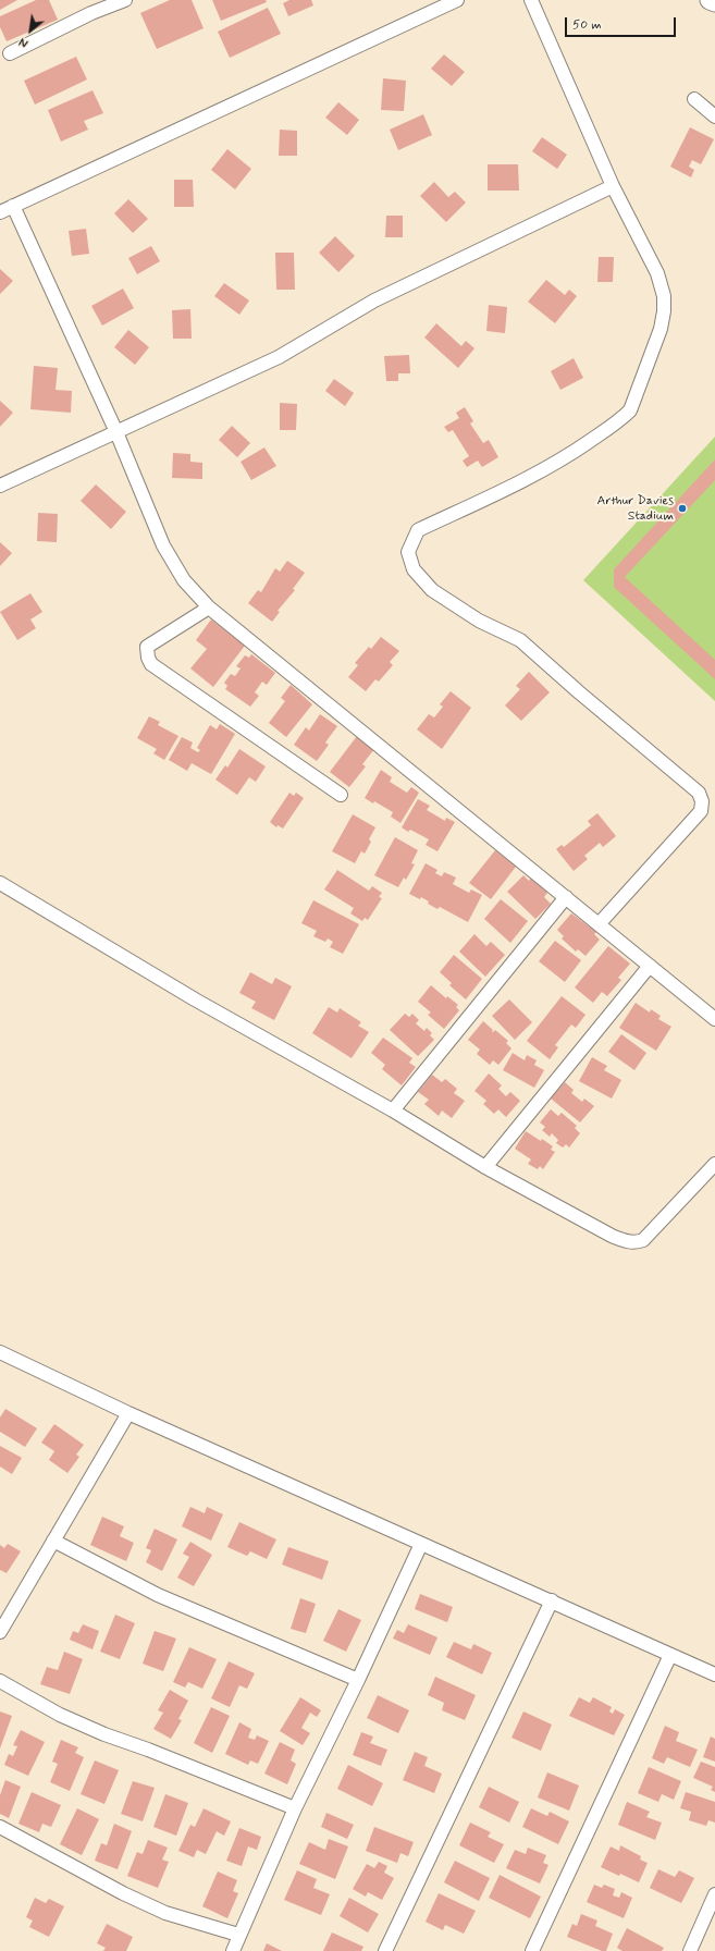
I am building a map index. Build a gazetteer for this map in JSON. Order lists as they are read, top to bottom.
{
  "places": ["Arthur Davies Stadium"],
  "scale_bar": "50 m",
  "north": "bottom left"
}
